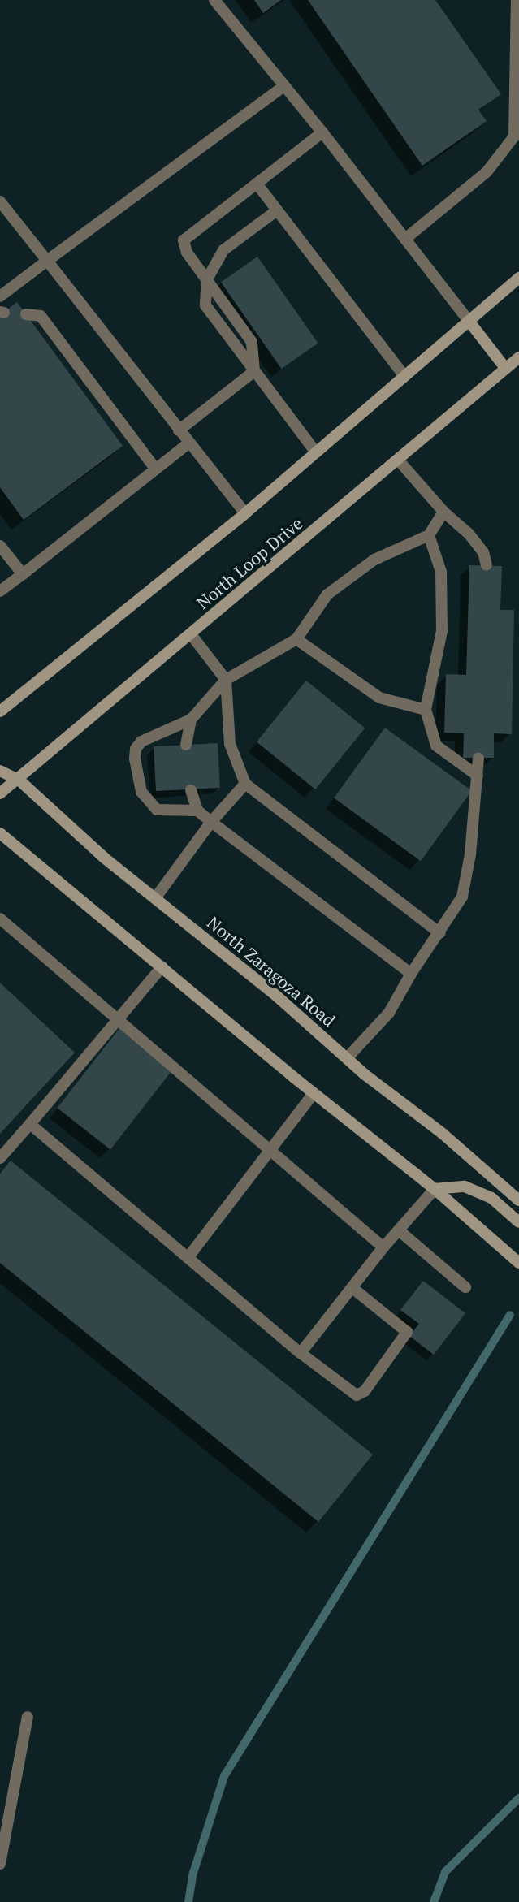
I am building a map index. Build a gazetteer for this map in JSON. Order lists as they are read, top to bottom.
{
  "streets": {
    "main road": ["North Loop Drive", "North Zaragoza Road"]
  },
  "crossings": [
    ["North Loop Drive", "North Zaragoza Road"]
  ]
}
